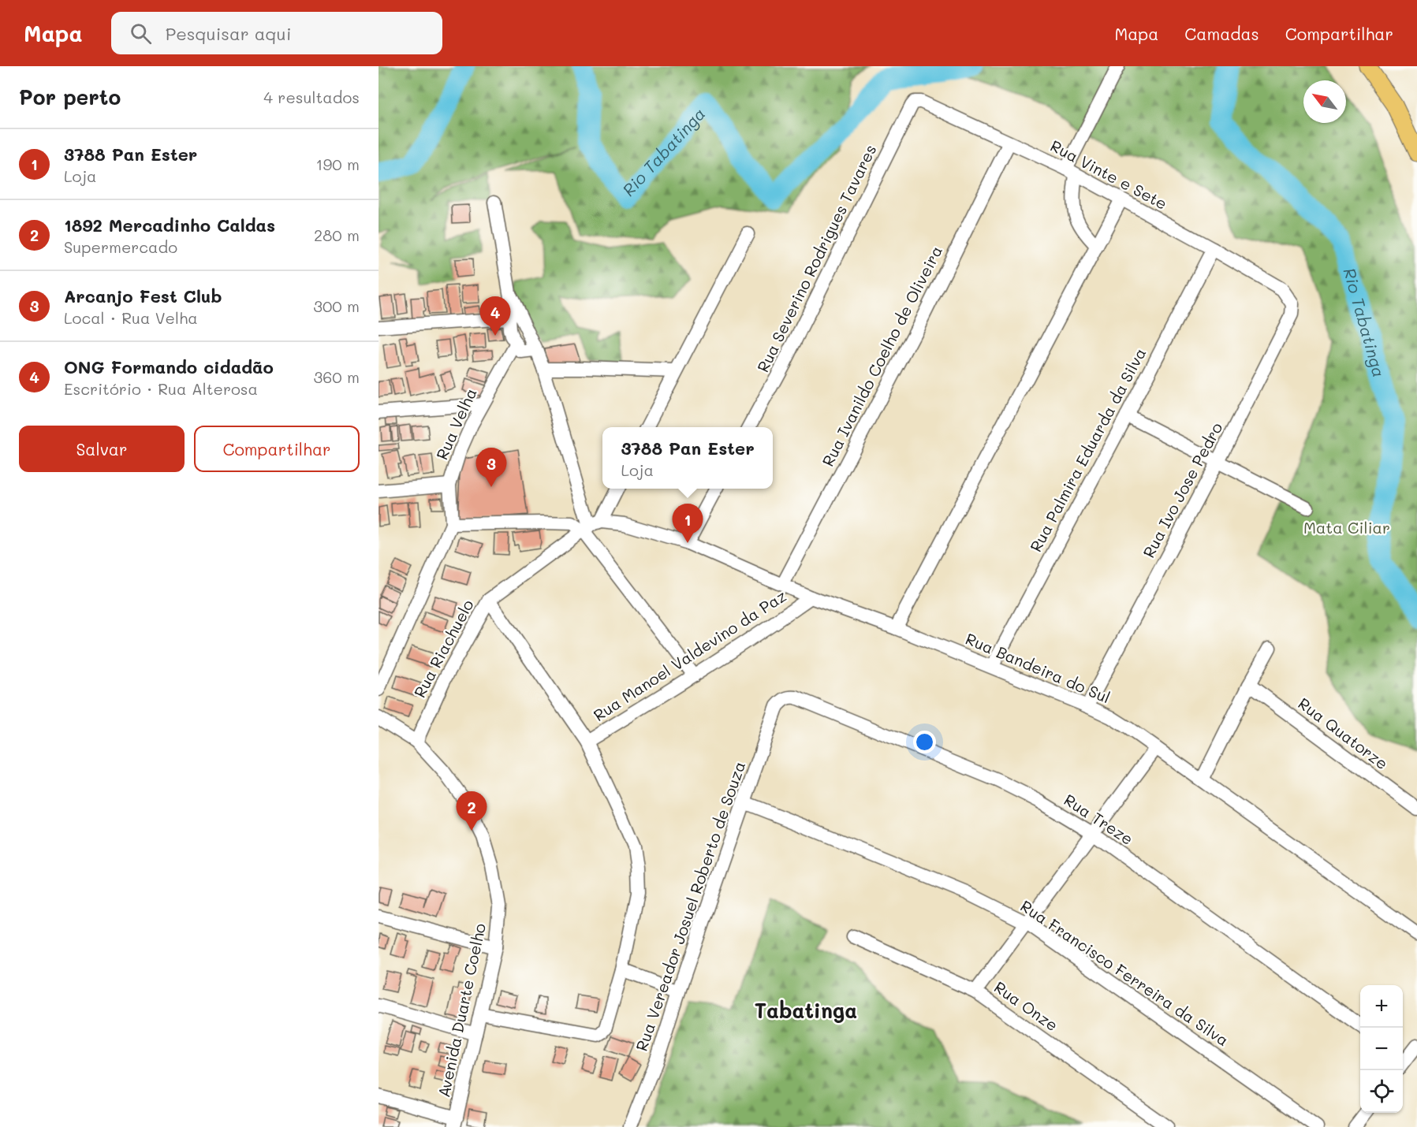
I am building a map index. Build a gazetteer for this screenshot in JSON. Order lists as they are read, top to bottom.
{
  "streets": {
    "street": [
      "Rua Vinte e Sete",
      "Rua Severino Rodrigues Tavares",
      "Rua Ivanildo Coelho de Oliveira",
      "Rua Velha",
      "Rua Palmira Eduarda da Silva",
      "Rua Ivo Jose Pedro",
      "Rua Riachuelo",
      "Rua Manoel Valdevino da Paz",
      "Rua Bandeira do Sul",
      "Rua Quatorze",
      "Rua Treze",
      "Rua Vereador Josuel Roberto de Souza",
      "Rua Francisco Ferreira da Silva",
      "Rua Onze",
      "Avenida Duarte Coelho"
    ]
  },
  "crossings": [
    ["Rua Vinte e Sete", "Rua Severino Rodrigues Tavares"],
    ["Rua Vinte e Sete", "Rua Ivanildo Coelho de Oliveira"],
    ["Rua Vinte e Sete", "Rua Palmira Eduarda da Silva"],
    ["Rua Vinte e Sete", "Rua Ivo Jose Pedro"],
    ["Rua Ivanildo Coelho de Oliveira", "Rua Bandeira do Sul"],
    ["Rua Velha", "Rua Bandeira do Sul"],
    ["Rua Palmira Eduarda da Silva", "Rua Bandeira do Sul"],
    ["Rua Ivo Jose Pedro", "Rua Bandeira do Sul"],
    ["Rua Riachuelo", "Rua Bandeira do Sul"],
    ["Rua Riachuelo", "Avenida Duarte Coelho"],
    ["Rua Manoel Valdevino da Paz", "Rua Bandeira do Sul"],
    ["Rua Treze", "Rua Vereador Josuel Roberto de Souza"],
    ["Rua Vereador Josuel Roberto de Souza", "Rua Francisco Ferreira da Silva"]
  ],
  "districts": ["Tabatinga"],
  "water": ["Rio Tabatinga"],
  "parks": ["Mata Ciliar"],
  "north": "top left",
  "page": {
    "header": "Mapa",
    "search": "Pesquisar aqui",
    "nav": ["Mapa", "Camadas", "Compartilhar"],
    "heading": ["Por perto", "4 resultados"],
    "list": [
      {
        "mark": "1",
        "name": "3788 Pan Ester",
        "note": "Loja",
        "value": "190 m"
      },
      {
        "mark": "2",
        "name": "1892 Mercadinho Caldas",
        "note": "Supermercado",
        "value": "280 m"
      },
      {
        "mark": "3",
        "name": "Arcanjo Fest Club",
        "note": "Local · Rua Velha",
        "value": "300 m"
      },
      {
        "mark": "4",
        "name": "ONG Formando cidadão",
        "note": "Escritório · Rua Alterosa",
        "value": "360 m"
      }
    ],
    "pins": [
      "4",
      "3",
      "1",
      "2"
    ],
    "buttons": ["Salvar", "Compartilhar"],
    "popup": ["3788 Pan Ester", "Loja"],
    "map_buttons": ["+", "−"]
  }
}
